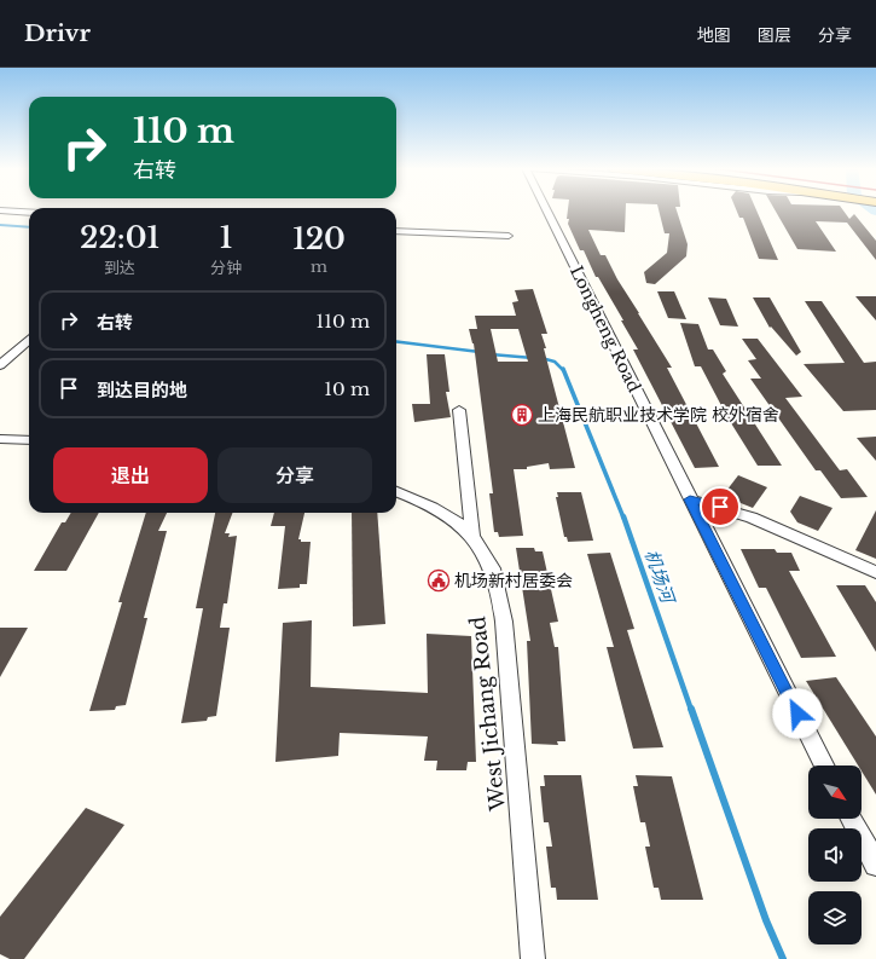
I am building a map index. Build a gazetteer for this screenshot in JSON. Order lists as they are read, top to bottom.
{
  "streets": {
    "street": ["Longheng Road", "West Jichang Road"]
  },
  "water": ["机场河"],
  "places": {
    "building": ["上海民航职业技术学院 校外宿舍"],
    "public building": ["机场新村居委会"]
  },
  "north": "bottom right",
  "page": {
    "header": "Drivr",
    "nav": ["地图", "图层", "分享"],
    "turn": ["110 m", "右转"],
    "eta": [
      "22:01",
      "到达",
      "1",
      "分钟",
      "120",
      "m"
    ],
    "list": [
      {
        "name": "右转",
        "value": "110 m"
      },
      {
        "name": "到达目的地",
        "value": "10 m"
      }
    ],
    "buttons": ["退出", "分享"]
  }
}
